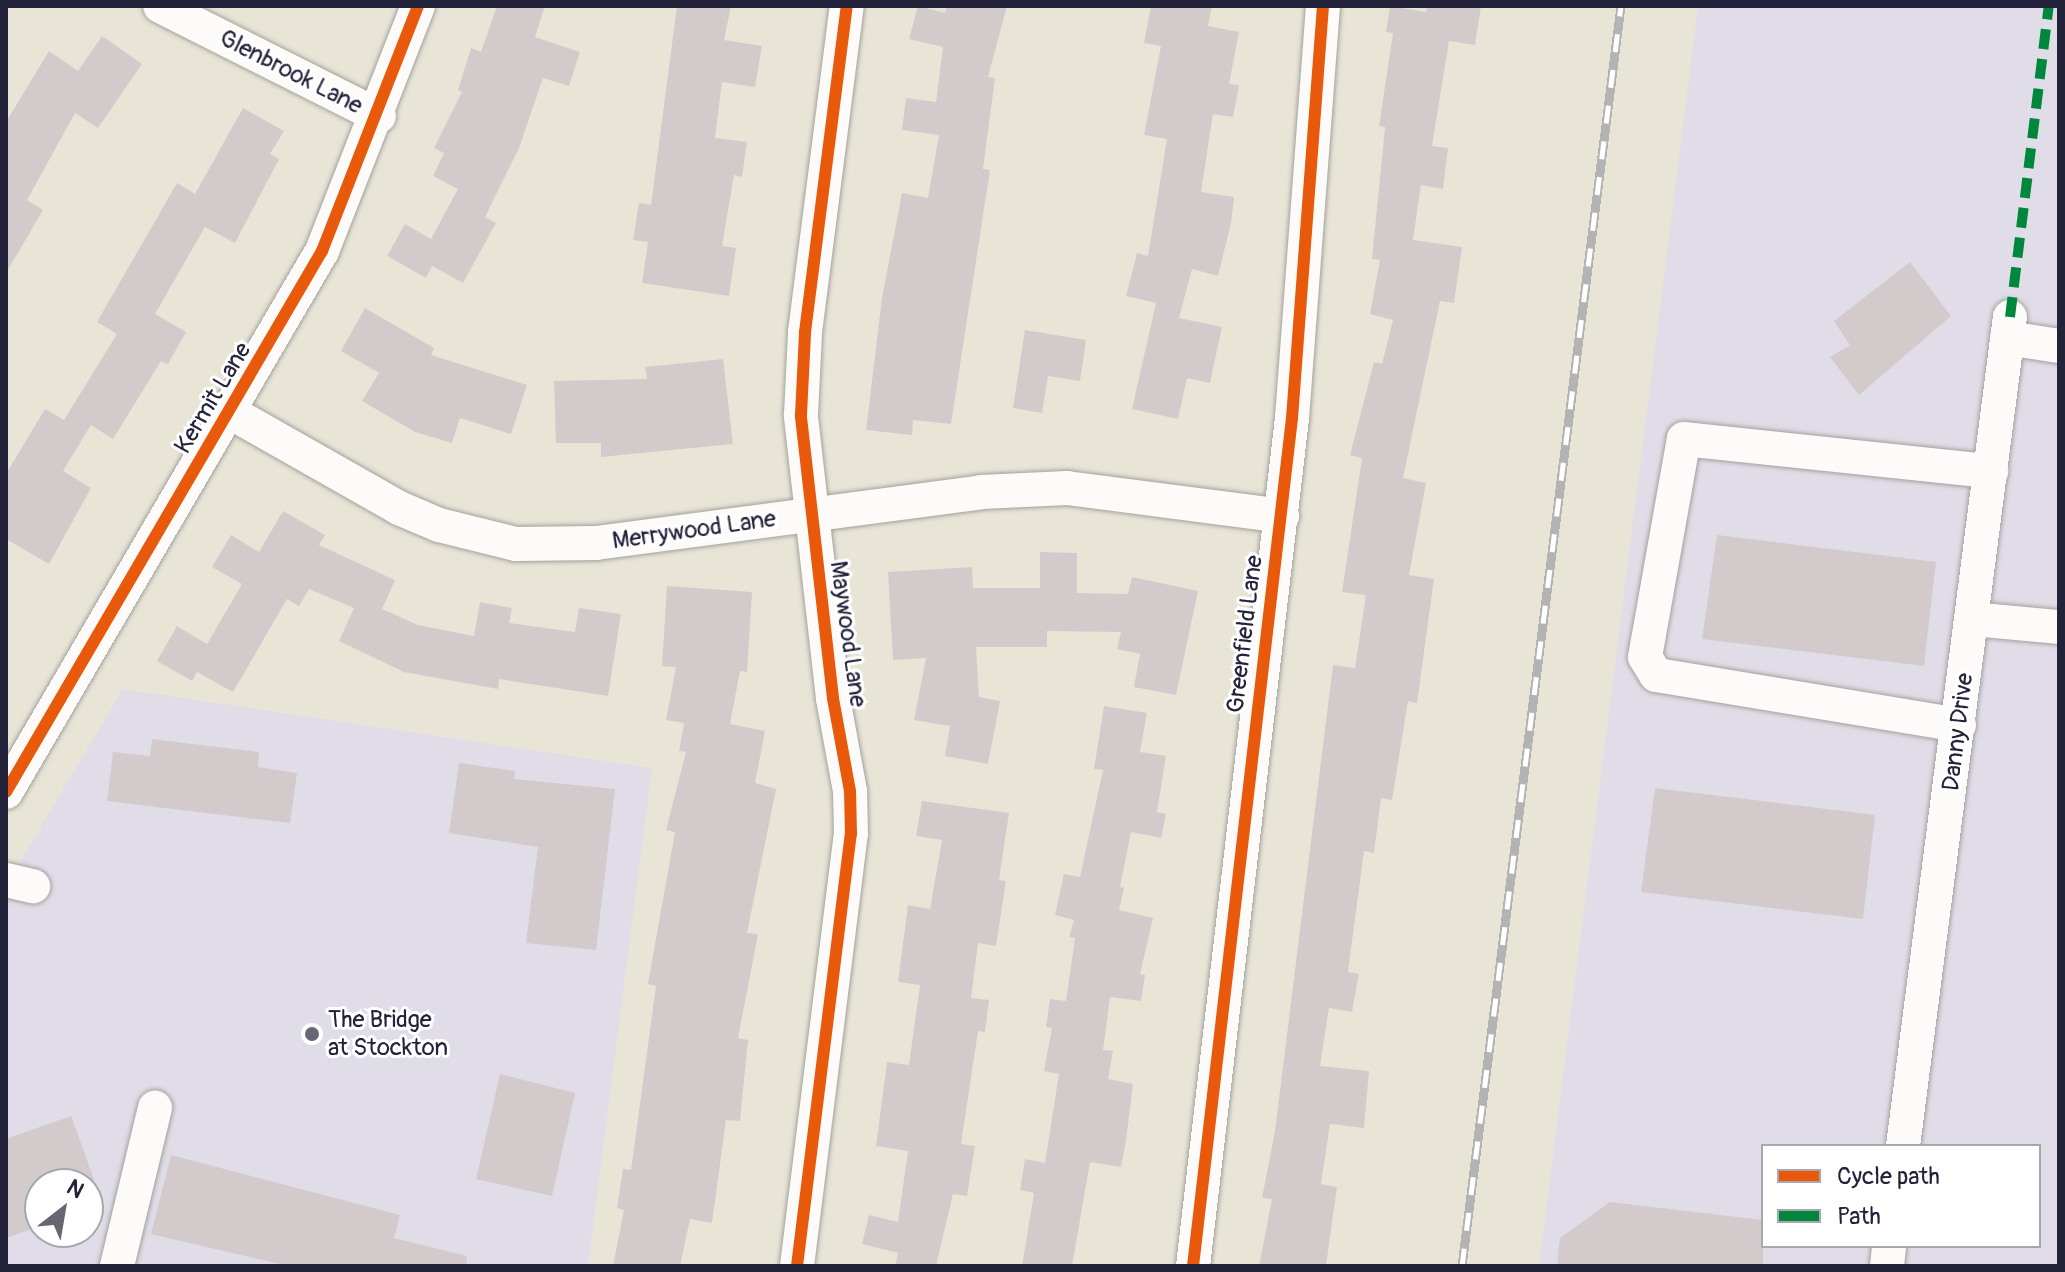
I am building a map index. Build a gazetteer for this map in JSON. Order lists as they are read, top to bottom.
{
  "streets": {
    "street": [
      "Glenbrook Lane",
      "Kermit Lane",
      "Merrywood Lane",
      "Maywood Lane",
      "Greenfield Lane",
      "Danny Drive"
    ]
  },
  "crossings": [
    ["Glenbrook Lane", "Kermit Lane"],
    ["Kermit Lane", "Merrywood Lane"],
    ["Merrywood Lane", "Maywood Lane"],
    ["Merrywood Lane", "Greenfield Lane"]
  ],
  "places": ["The Bridge at Stockton"],
  "legend": ["Cycle path", "Path"],
  "north": "top right"
}
